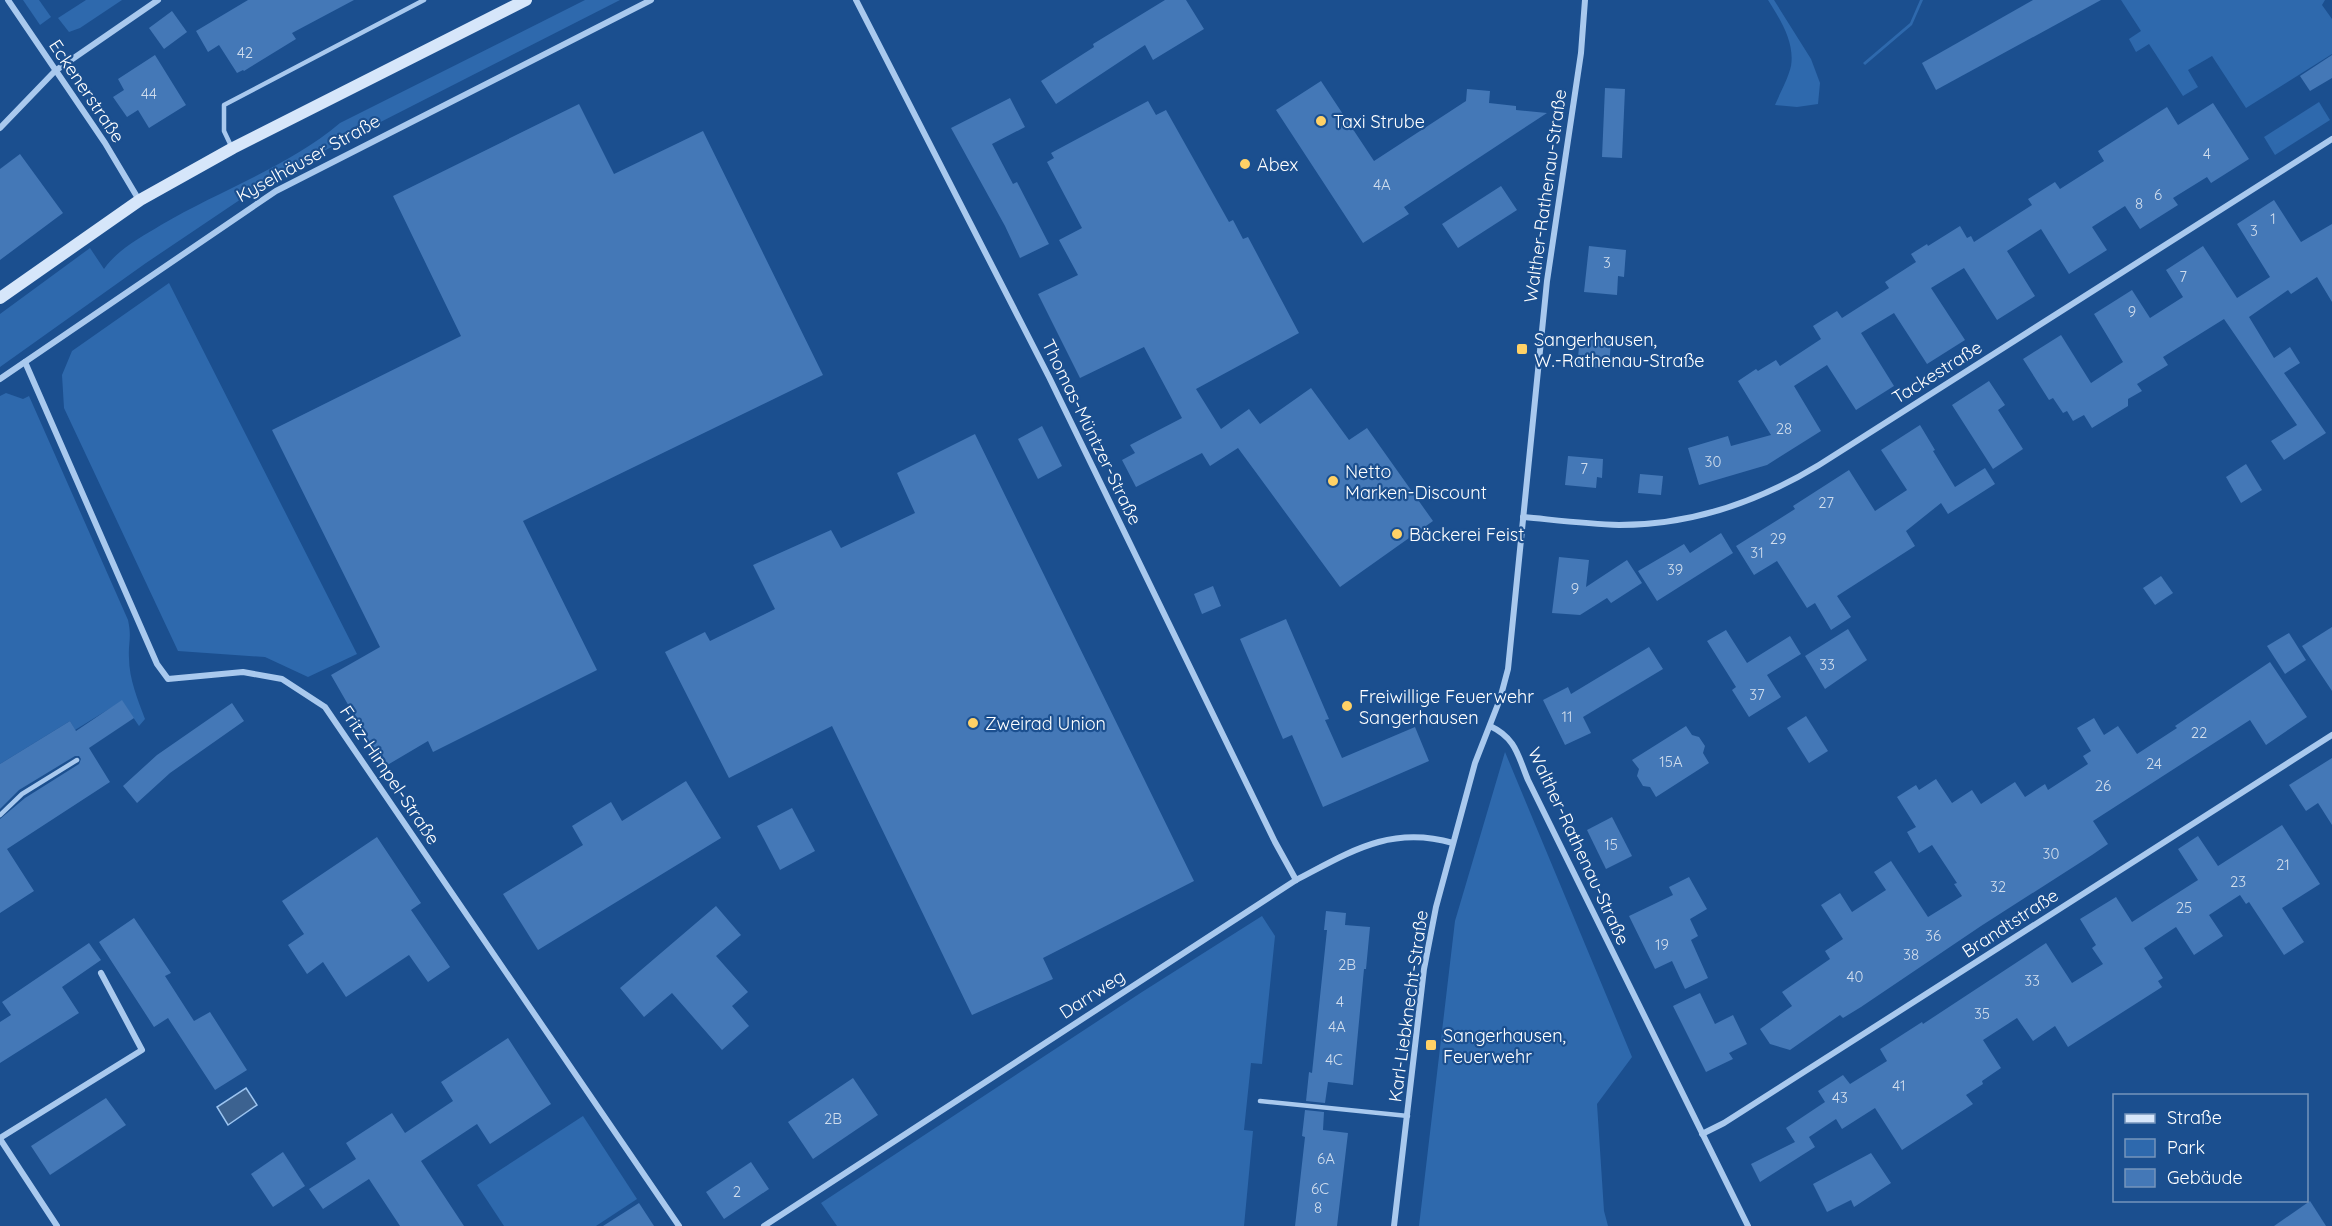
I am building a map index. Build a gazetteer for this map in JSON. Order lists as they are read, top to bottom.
{
  "streets": {
    "street": [
      "Eckenerstraße",
      "Kyselhäuser Straße",
      "Walther-Rathenau-Straße",
      "Tackestraße",
      "Thomas-Müntzer-Straße",
      "Fritz-Himpel-Straße",
      "Brandtstraße",
      "Darrweg",
      "Karl-Liebknecht-Straße"
    ]
  },
  "crossings": [
    ["Kyselhäuser Straße", "Fritz-Himpel-Straße"],
    ["Walther-Rathenau-Straße", "Tackestraße"],
    ["Walther-Rathenau-Straße", "Brandtstraße"],
    ["Walther-Rathenau-Straße", "Karl-Liebknecht-Straße"],
    ["Thomas-Müntzer-Straße", "Darrweg"],
    ["Darrweg", "Karl-Liebknecht-Straße"]
  ],
  "places": {
    "other": [
      "Taxi Strube",
      "Abex",
      "Netto Marken-Discount",
      "Bäckerei Feist",
      "Freiwillige Feuerwehr Sangerhausen",
      "Zweirad Union"
    ],
    "transit": ["Sangerhausen, W.-Rathenau-Straße", "Sangerhausen, Feuerwehr"]
  },
  "house_numbers": [
    "42",
    "44",
    "4",
    "4A",
    "6",
    "8",
    "1",
    "3",
    "3",
    "7",
    "9",
    "28",
    "30",
    "7",
    "27",
    "29",
    "31",
    "39",
    "9",
    "33",
    "37",
    "11",
    "22",
    "15A",
    "24",
    "26",
    "15",
    "30",
    "21",
    "23",
    "32",
    "25",
    "36",
    "19",
    "38",
    "2B",
    "40",
    "33",
    "4",
    "35",
    "4A",
    "4C",
    "41",
    "43",
    "2B",
    "6A",
    "6C",
    "2",
    "8"
  ],
  "legend": ["Straße", "Park", "Gebäude"]
}
